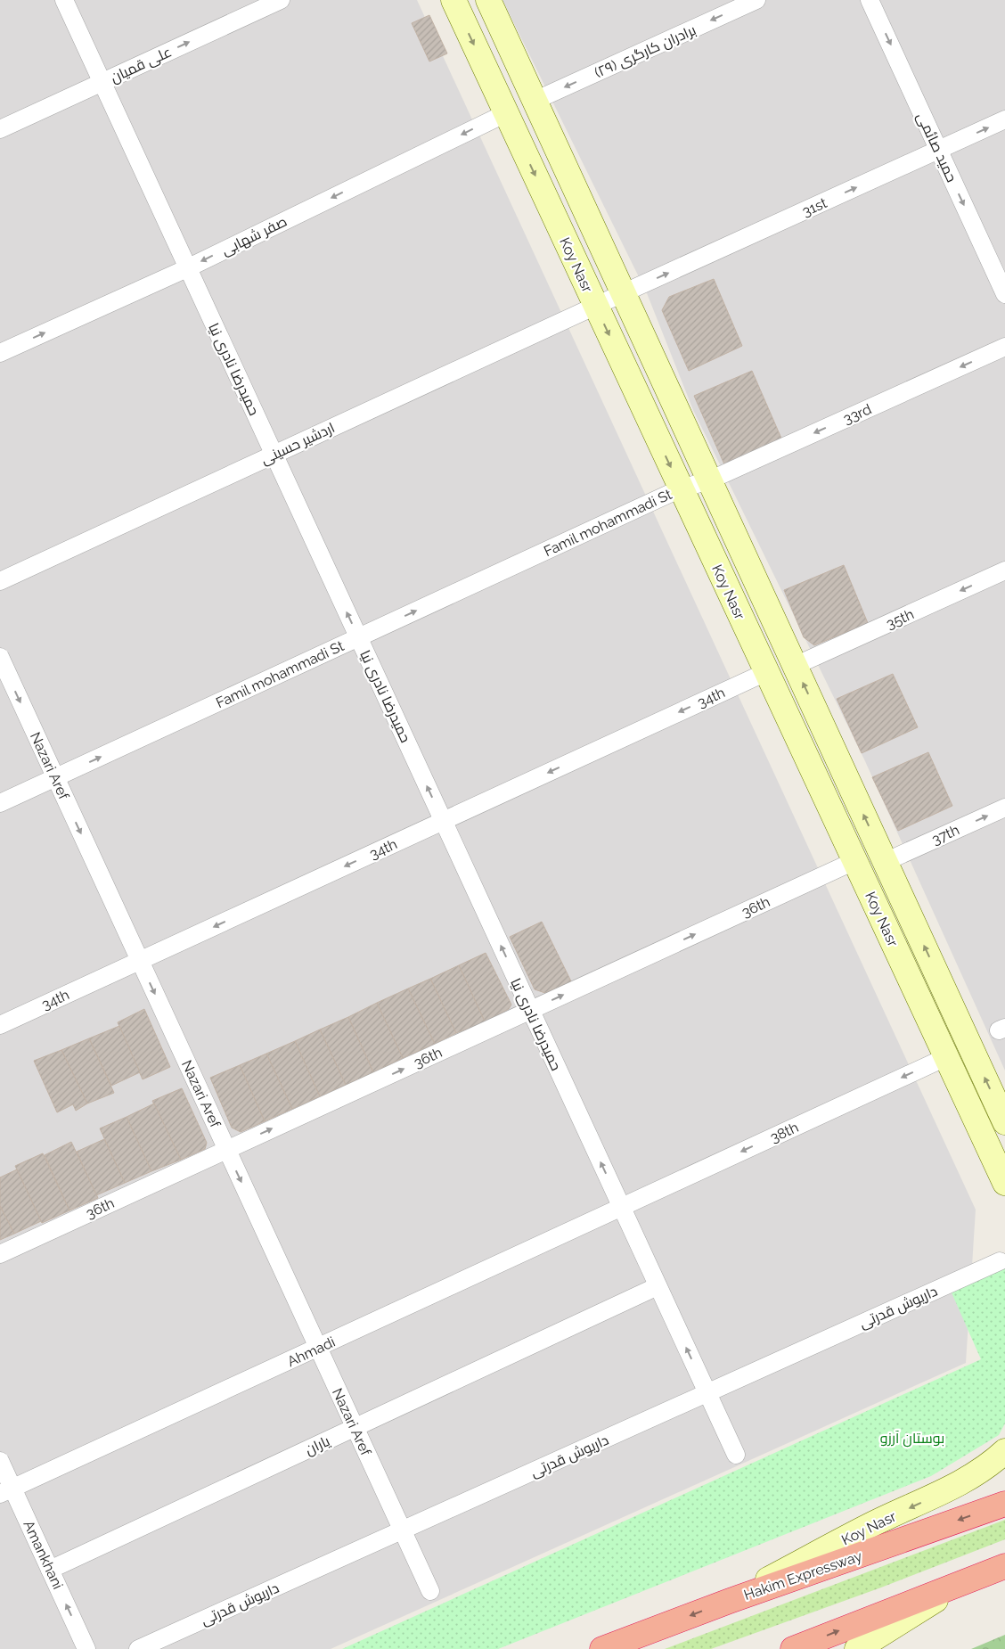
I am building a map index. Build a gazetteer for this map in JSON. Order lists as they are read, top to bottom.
{
  "streets": {
    "highway": ["Hakim Expressway"],
    "main road": ["Koy Nasr"],
    "street": [
      "برادران کارگری (۲۹)",
      "علی قمیان",
      "حمید صائمی",
      "31st",
      "صفر شهابی",
      "حمیدرضا نادری نیا",
      "33rd",
      "اردشیر حسینی",
      "Famil mohammadi St",
      "35th",
      "34th",
      "Nazari Aref",
      "37th",
      "36th",
      "38th",
      "داریوش قدرتی",
      "Ahmadi",
      "یاران",
      "Amankhani"
    ]
  },
  "crossings": [
    ["برادران کارگری (۲۹)", "Koy Nasr"],
    ["علی قمیان", "حمیدرضا نادری نیا"],
    ["حمید صائمی", "31st"],
    ["31st", "Koy Nasr"],
    ["31st", "اردشیر حسینی"],
    ["صفر شهابی", "Koy Nasr"],
    ["صفر شهابی", "حمیدرضا نادری نیا"],
    ["Koy Nasr", "33rd"],
    ["Koy Nasr", "اردشیر حسینی"],
    ["Koy Nasr", "Famil mohammadi St"],
    ["Koy Nasr", "35th"],
    ["Koy Nasr", "34th"],
    ["Koy Nasr", "37th"],
    ["Koy Nasr", "36th"],
    ["Koy Nasr", "38th"],
    ["Koy Nasr", "Hakim Expressway"],
    ["حمیدرضا نادری نیا", "اردشیر حسینی"],
    ["حمیدرضا نادری نیا", "Famil mohammadi St"],
    ["حمیدرضا نادری نیا", "34th"],
    ["حمیدرضا نادری نیا", "36th"],
    ["حمیدرضا نادری نیا", "38th"],
    ["حمیدرضا نادری نیا", "داریوش قدرتی"],
    ["حمیدرضا نادری نیا", "Ahmadi"],
    ["حمیدرضا نادری نیا", "یاران"],
    ["33rd", "Famil mohammadi St"],
    ["Famil mohammadi St", "Nazari Aref"],
    ["34th", "Nazari Aref"],
    ["Nazari Aref", "36th"],
    ["Nazari Aref", "داریوش قدرتی"],
    ["Nazari Aref", "Ahmadi"],
    ["Nazari Aref", "یاران"],
    ["38th", "Ahmadi"],
    ["Ahmadi", "Amankhani"],
    ["یاران", "Amankhani"]
  ],
  "one_way": [
    "برادران کارگری (۲۹)",
    "علی قمیان",
    "حمید صائمی",
    "31st",
    "حمیدرضا نادری نیا",
    "33rd",
    "Famil mohammadi St",
    "35th",
    "34th",
    "Nazari Aref",
    "37th",
    "36th",
    "38th",
    "Amankhani"
  ],
  "parks": ["بوستان آرزو"]
}
